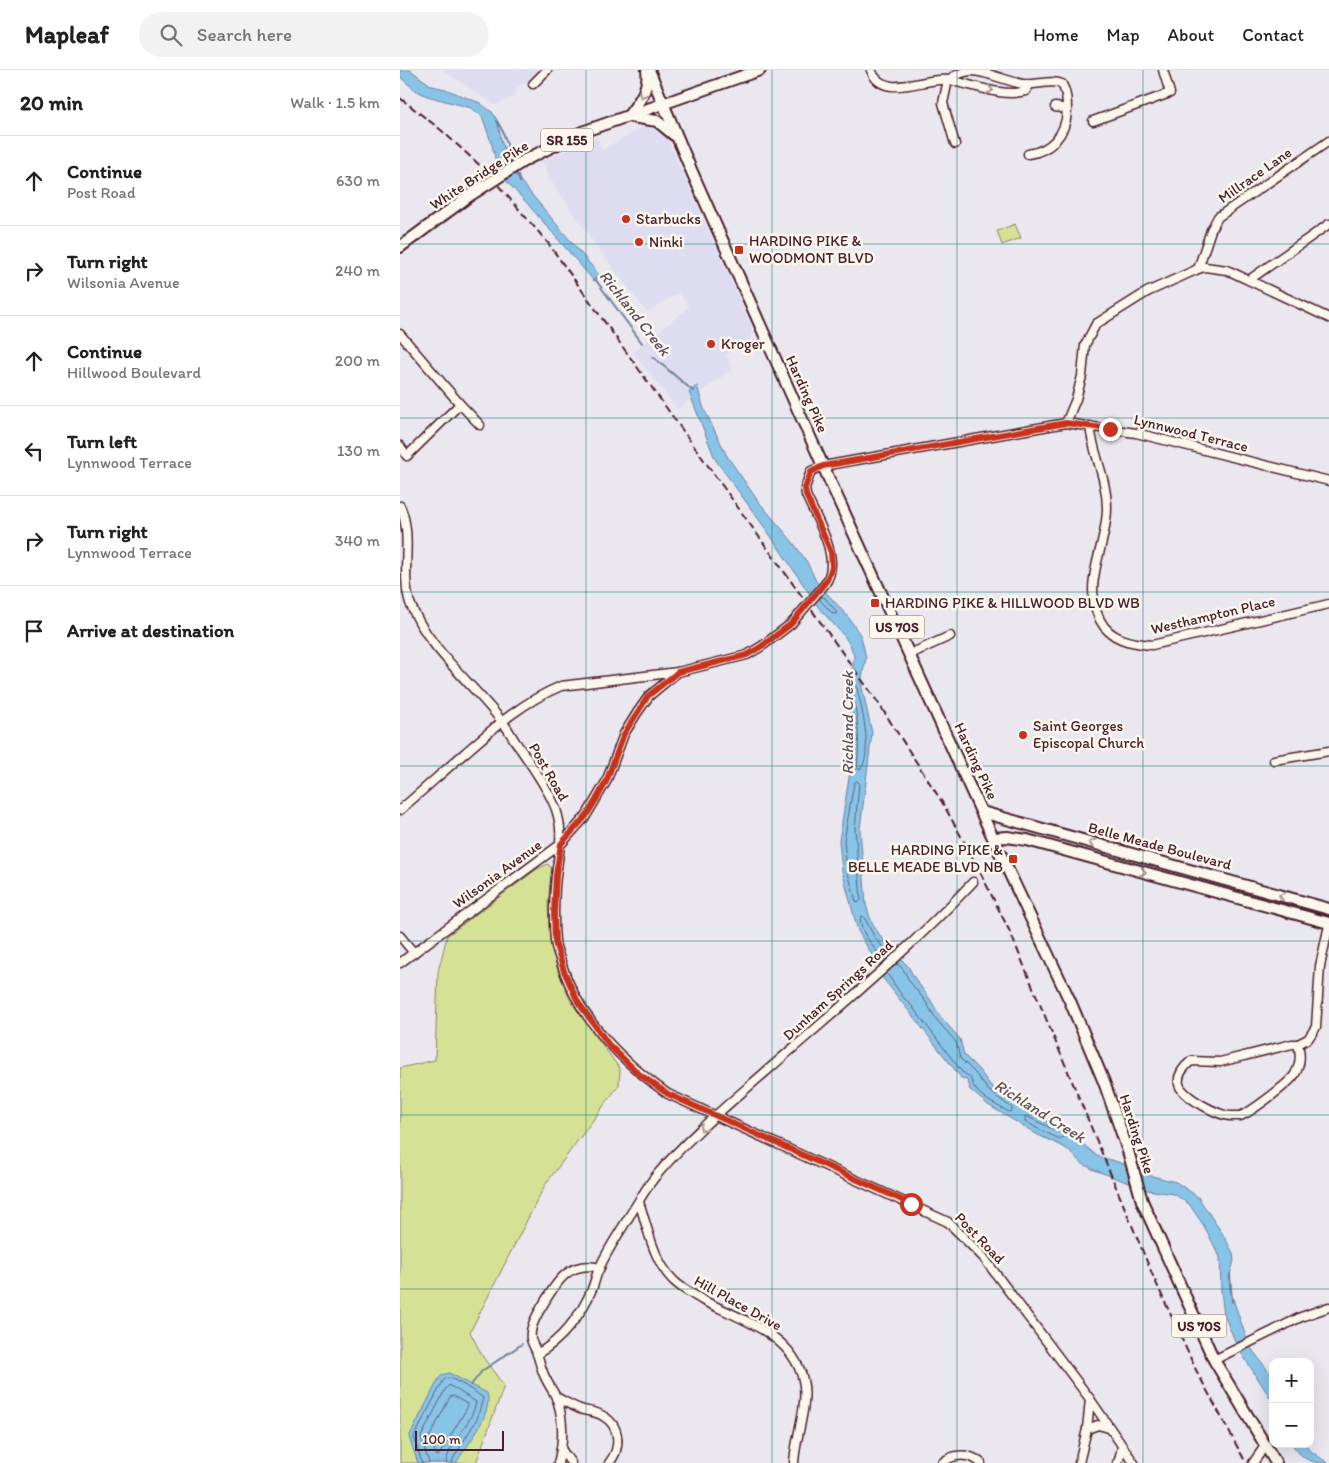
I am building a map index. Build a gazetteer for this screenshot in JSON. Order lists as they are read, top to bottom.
{
  "streets": {
    "main road": [
      "SR 155",
      "White Bridge Pike",
      "Harding Pike",
      "US 70S",
      "Belle Meade Boulevard"
    ],
    "street": [
      "Millrace Lane",
      "Lynnwood Terrace",
      "Westhampton Place",
      "Post Road",
      "Wilsonia Avenue",
      "Dunham Springs Road",
      "Hill Place Drive"
    ]
  },
  "crossings": [
    ["White Bridge Pike", "Harding Pike"],
    ["Harding Pike", "Lynnwood Terrace"],
    ["Harding Pike", "Belle Meade Boulevard"],
    ["Lynnwood Terrace", "Westhampton Place"],
    ["Post Road", "Wilsonia Avenue"],
    ["Post Road", "Dunham Springs Road"],
    ["Dunham Springs Road", "Hill Place Drive"]
  ],
  "water": ["Richland Creek"],
  "places": {
    "other": [
      "Starbucks",
      "Ninki",
      "Kroger",
      "Saint Georges Episcopal Church"
    ],
    "transit": ["HARDING PIKE & WOODMONT BLVD", "HARDING PIKE & HILLWOOD BLVD WB", "HARDING PIKE & BELLE MEADE BLVD NB"]
  },
  "scale_bar": "100 m",
  "page": {
    "header": "Mapleaf",
    "search": "Search here",
    "nav": [
      "Home",
      "Map",
      "About",
      "Contact"
    ],
    "heading": ["20 min", "Walk · 1.5 km"],
    "list": [
      ["Continue", "Post Road", "630 m"],
      ["Turn right", "Wilsonia Avenue", "240 m"],
      ["Continue", "Hillwood Boulevard", "200 m"],
      ["Turn left", "Lynnwood Terrace", "130 m"],
      ["Turn right", "Lynnwood Terrace", "340 m"],
      "Arrive at destination"
    ],
    "map_buttons": ["+", "−"],
    "scale": "100 m"
  }
}
